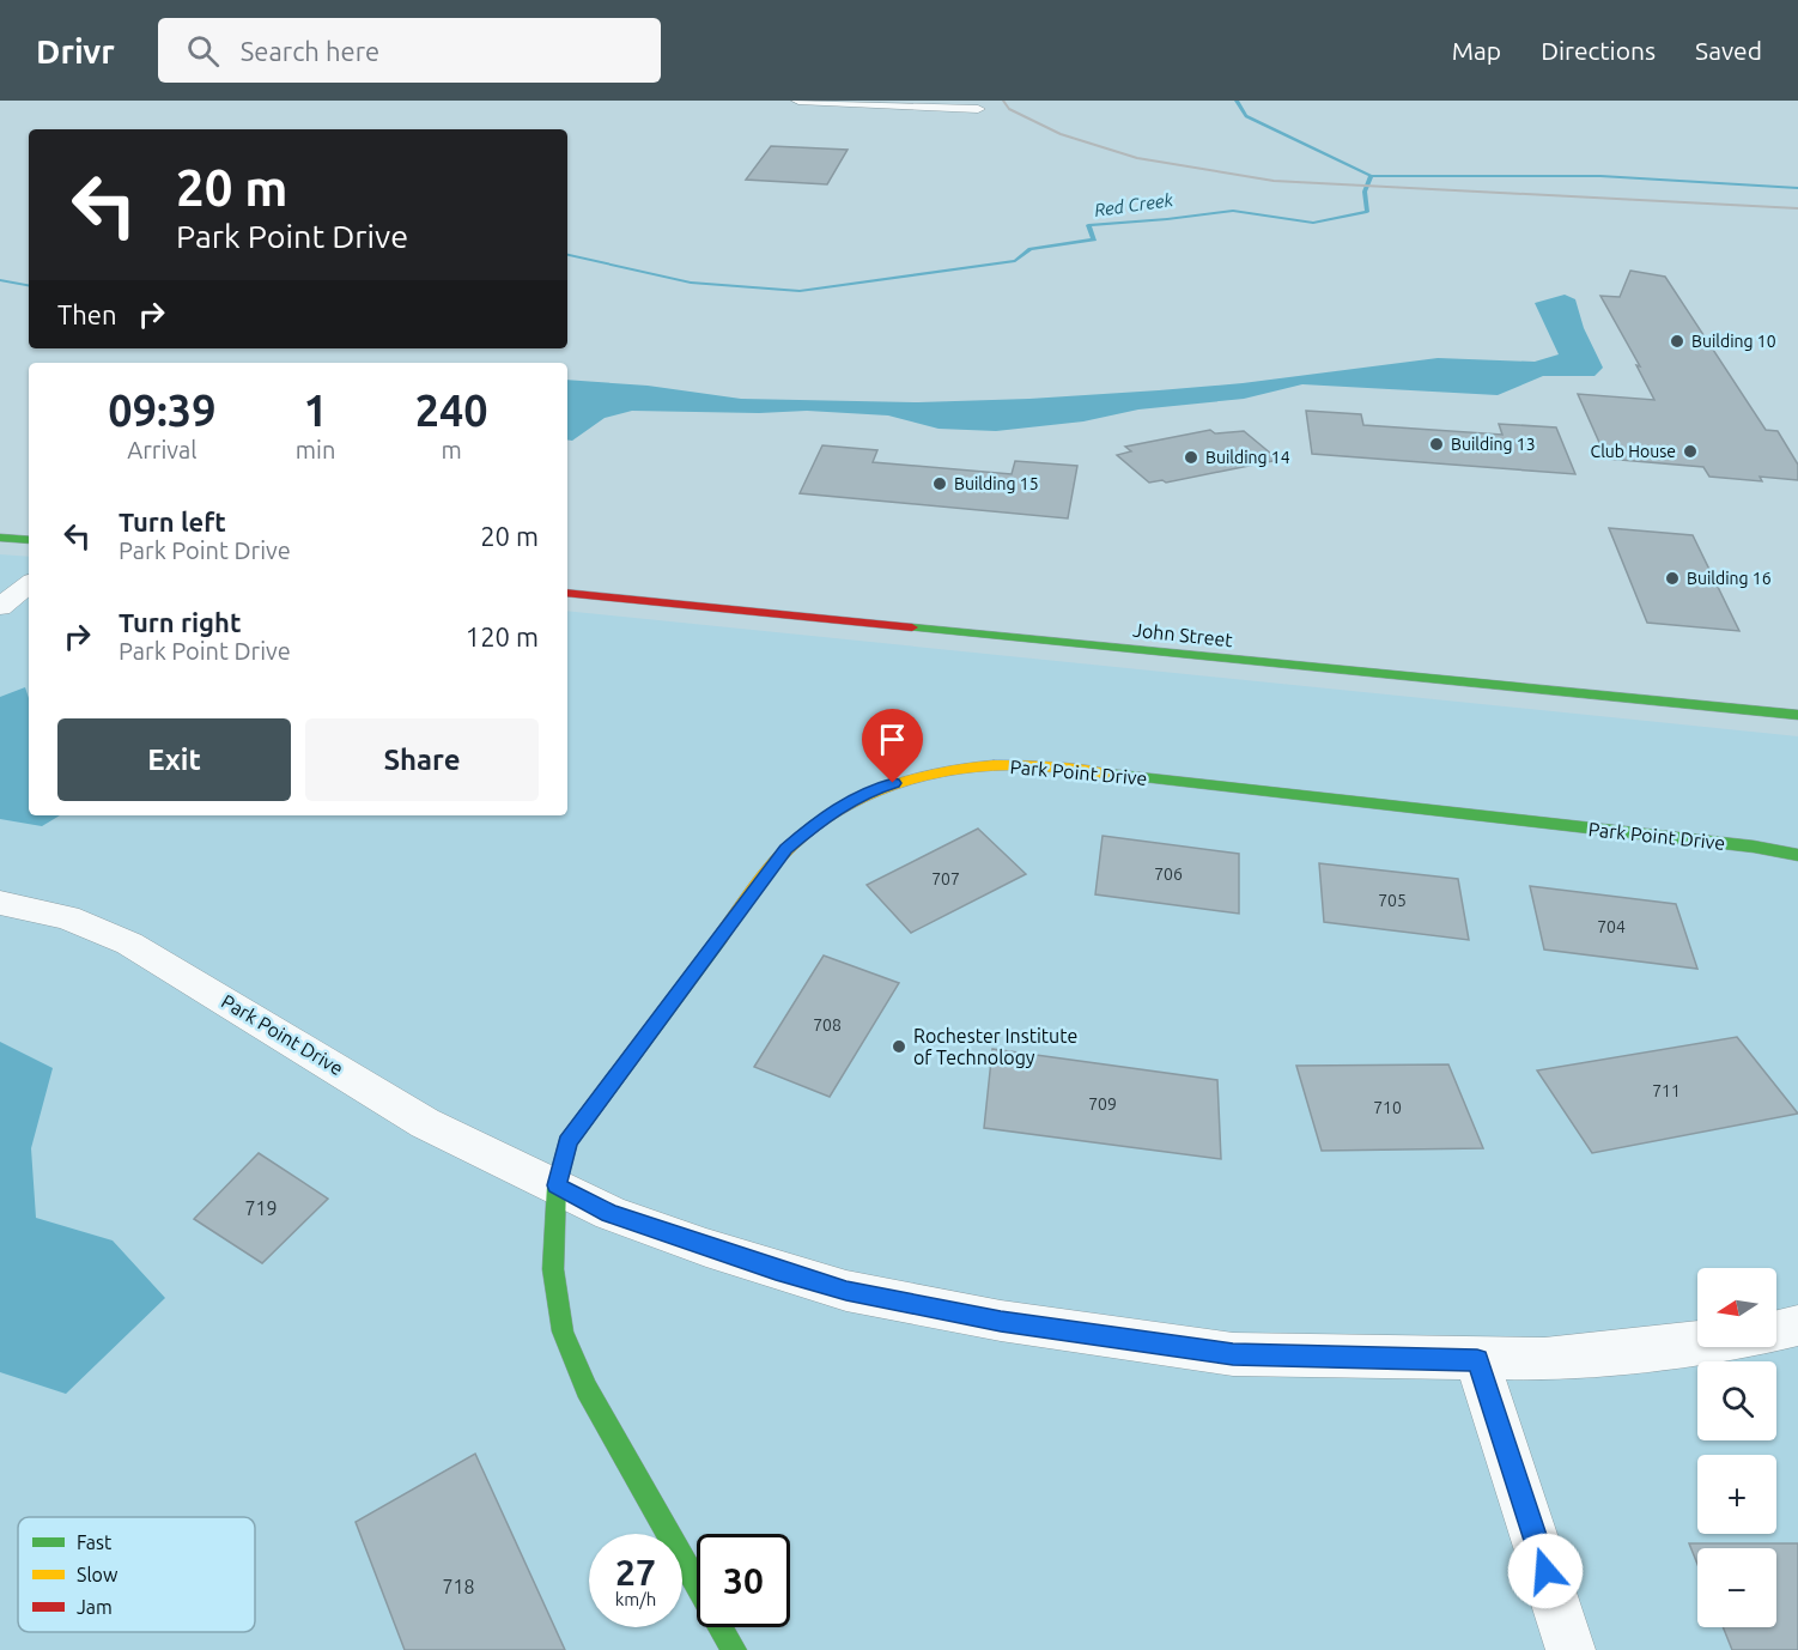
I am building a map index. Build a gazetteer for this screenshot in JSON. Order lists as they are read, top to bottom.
{
  "streets": {
    "street": ["John Street", "Park Point Drive"]
  },
  "water": ["Red Creek"],
  "places": [
    "Building 10",
    "Building 13",
    "Club House",
    "Building 14",
    "Building 15",
    "Building 16",
    "Rochester Institute of Technology"
  ],
  "house_numbers": [
    "706",
    "707",
    "705",
    "704",
    "708",
    "711",
    "709",
    "710",
    "719",
    "718"
  ],
  "legend": ["Fast", "Slow", "Jam"],
  "north": "left",
  "page": {
    "header": "Drivr",
    "search": "Search here",
    "nav": ["Map", "Directions", "Saved"],
    "turn": ["20 m", "Park Point Drive"],
    "then": "Then",
    "eta": [
      "09:39",
      "Arrival",
      "1",
      "min",
      "240",
      "m"
    ],
    "list": [
      {
        "name": "Turn left",
        "note": "Park Point Drive",
        "value": "20 m"
      },
      {
        "name": "Turn right",
        "note": "Park Point Drive",
        "value": "120 m"
      }
    ],
    "buttons": ["Exit", "Share"],
    "map_buttons": ["+", "−"],
    "speed": "27 km/h",
    "limit": "30"
  }
}
